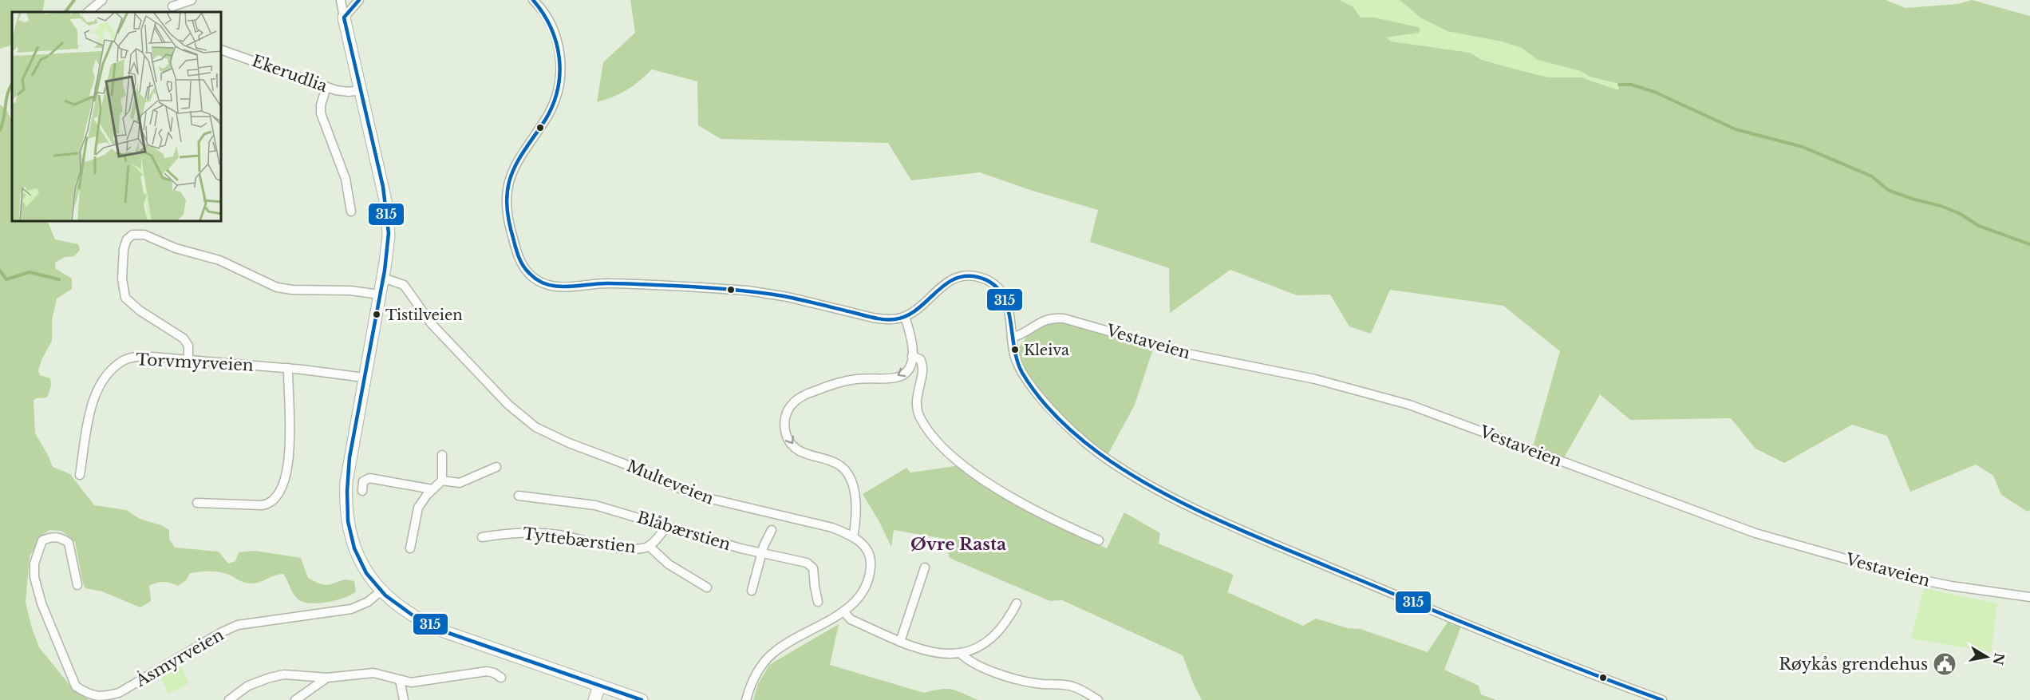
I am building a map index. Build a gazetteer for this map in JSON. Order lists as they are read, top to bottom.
{
  "streets": {
    "street": [
      "Ekerudlia",
      "Vestaveien",
      "Torvmyrveien",
      "Multeveien",
      "Blåbærstien",
      "Tyttebærstien",
      "Åsmyrveien"
    ]
  },
  "crossings": [
    ["Blåbærstien", "Tyttebærstien"]
  ],
  "districts": ["Øvre Rasta"],
  "places": {
    "other": ["Tistilveien", "Kleiva"],
    "public building": ["Røykås grendehus"]
  },
  "lines": ["transit line 315"],
  "north": "right"
}
